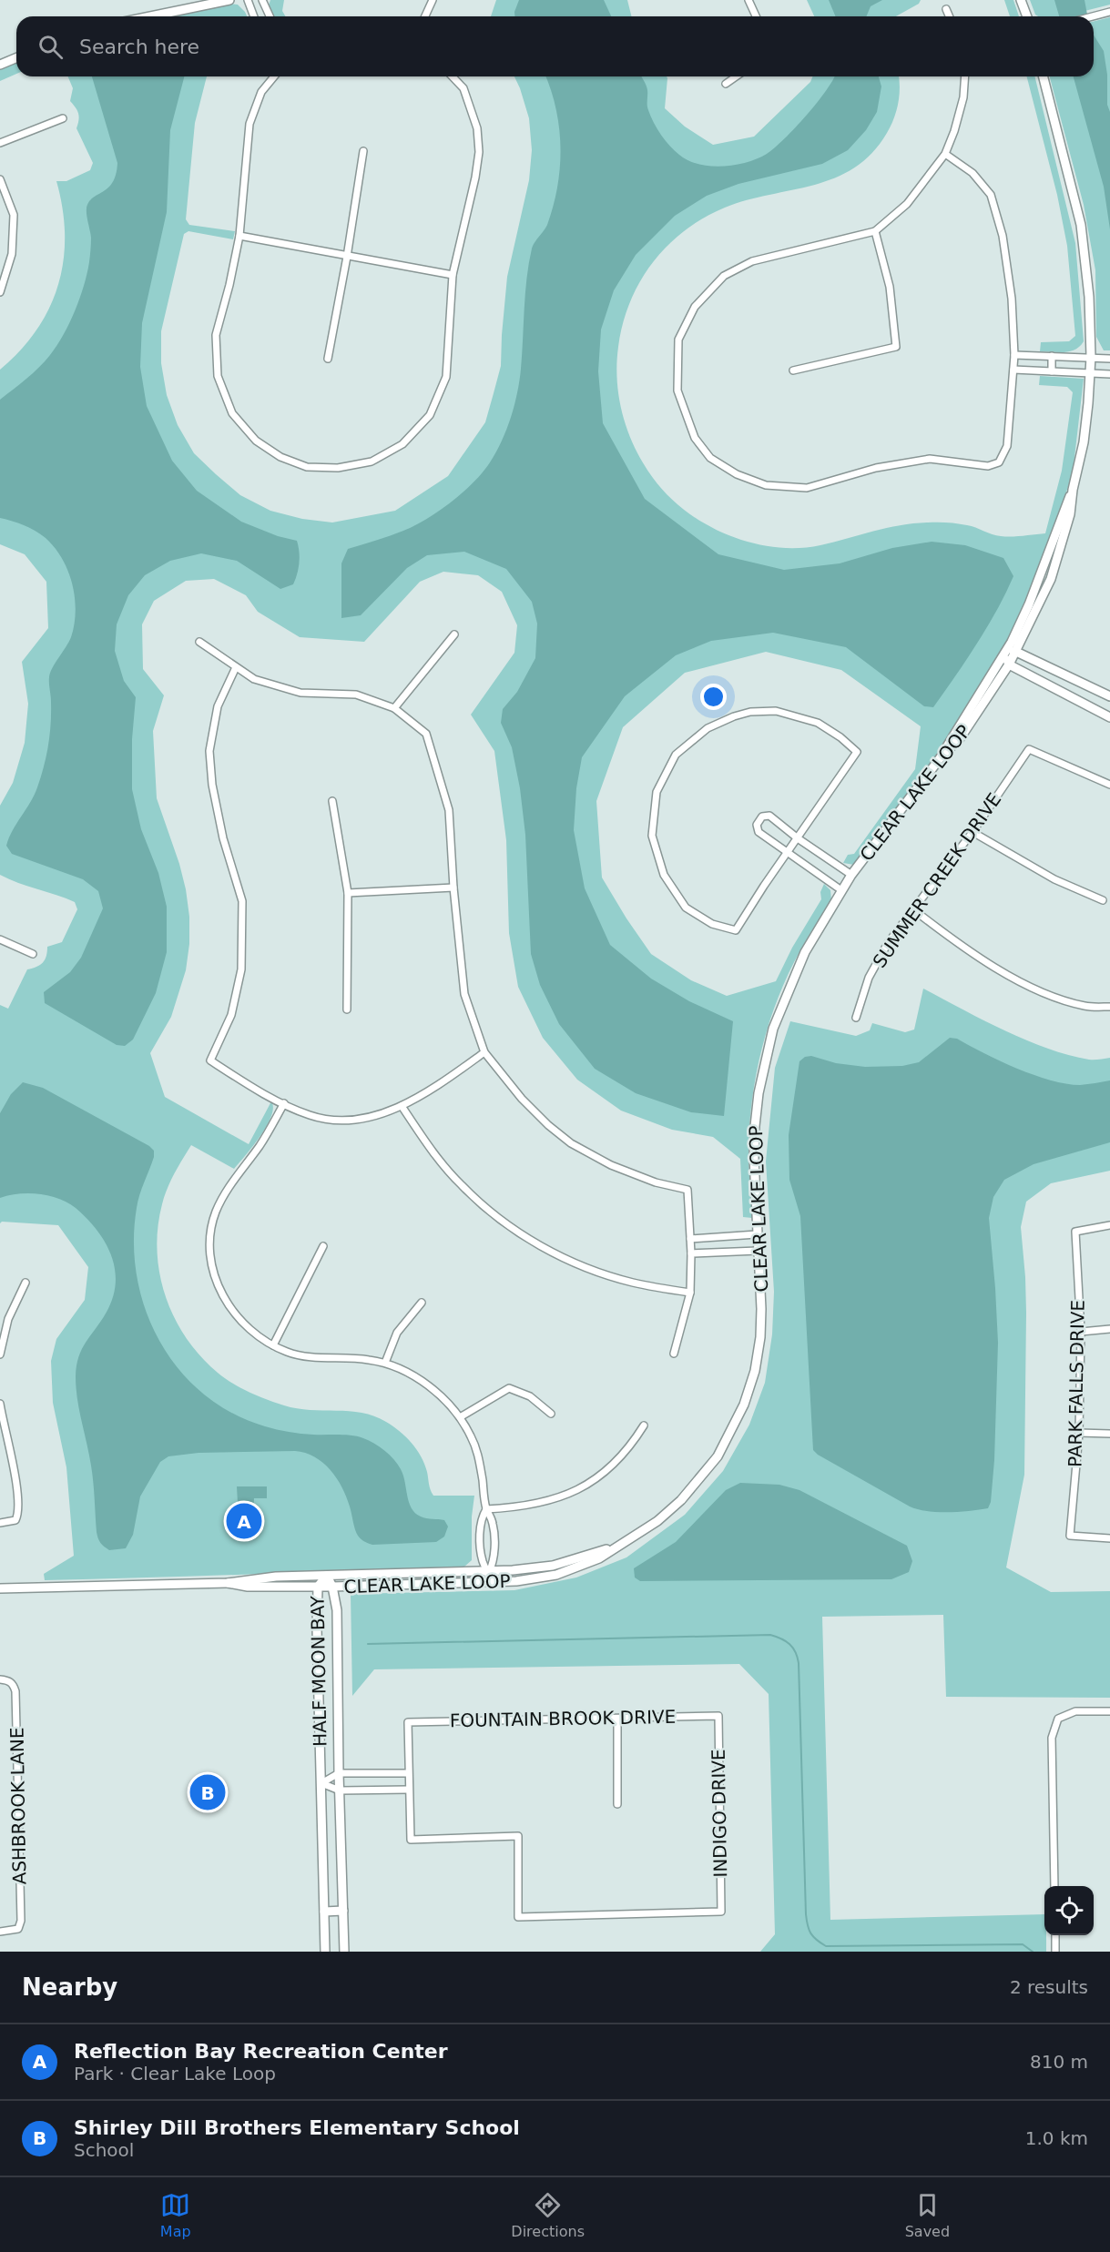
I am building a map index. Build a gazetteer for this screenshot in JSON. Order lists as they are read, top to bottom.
{
  "streets": {
    "street": [
      "CLEAR LAKE LOOP",
      "SUMMER CREEK DRIVE",
      "PARK FALLS DRIVE",
      "HALF MOON BAY",
      "FOUNTAIN BROOK DRIVE",
      "ASHBROOK LANE",
      "INDIGO DRIVE"
    ]
  },
  "crossings": [
    ["CLEAR LAKE LOOP", "HALF MOON BAY"],
    ["FOUNTAIN BROOK DRIVE", "INDIGO DRIVE"]
  ],
  "page": {
    "search": "Search here",
    "pins": ["A", "B"],
    "heading": ["Nearby", "2 results"],
    "list": [
      {
        "mark": "A",
        "name": "Reflection Bay Recreation Center",
        "note": "Park · Clear Lake Loop",
        "value": "810 m"
      },
      {
        "mark": "B",
        "name": "Shirley Dill Brothers Elementary School",
        "note": "School",
        "value": "1.0 km"
      }
    ],
    "nav": ["Map", "Directions", "Saved"]
  }
}
